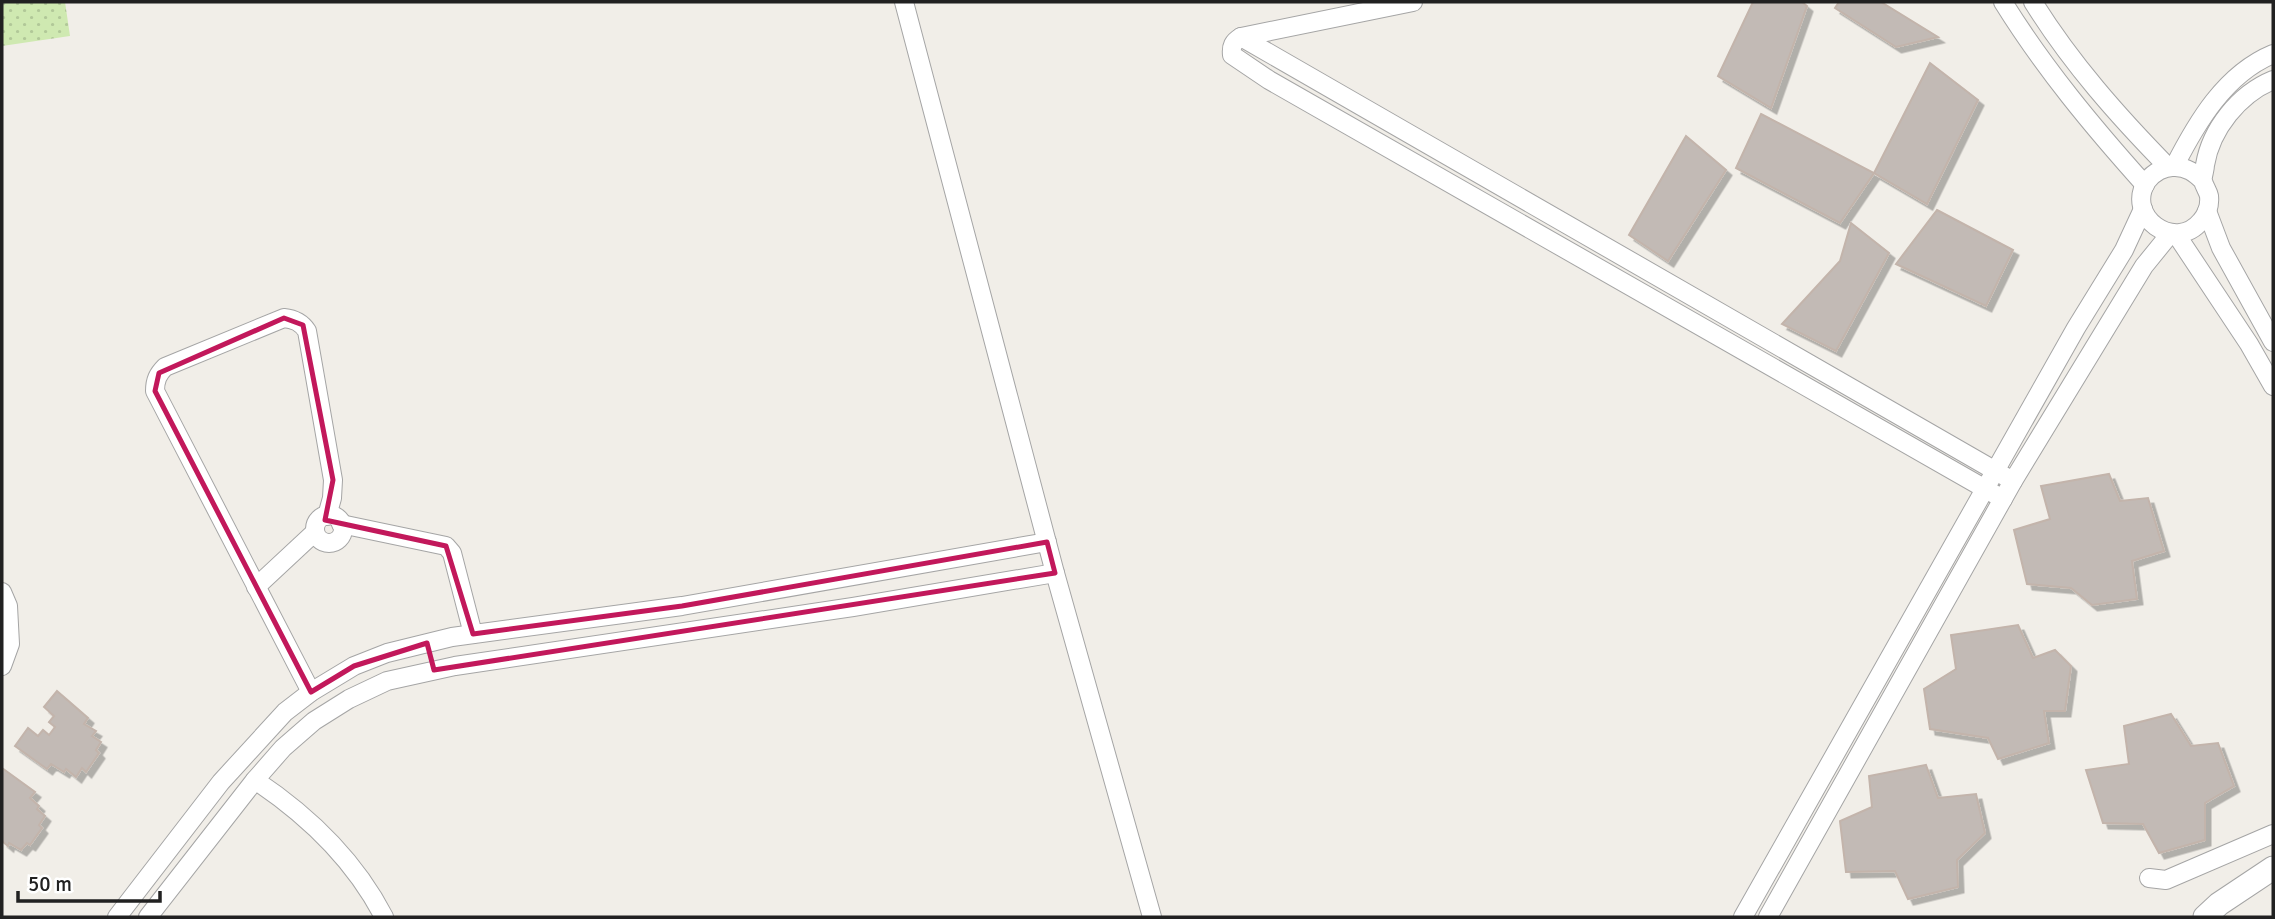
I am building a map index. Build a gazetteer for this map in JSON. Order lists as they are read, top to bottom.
{
  "scale_bar": "50 m"
}
